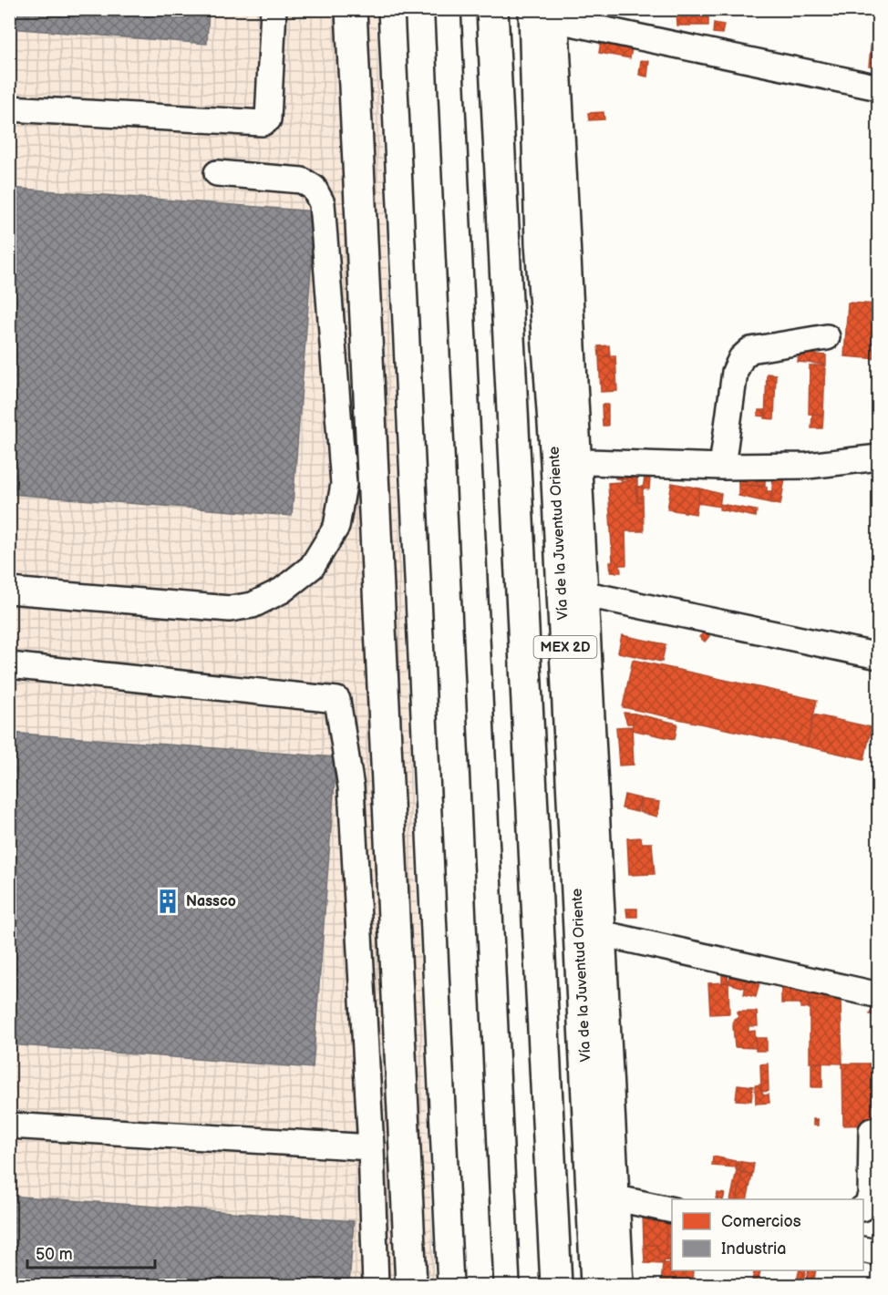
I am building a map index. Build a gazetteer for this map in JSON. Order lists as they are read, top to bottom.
{
  "streets": {
    "main road": ["Vía de la Juventud Oriente", "MEX 2D"]
  },
  "places": {
    "building": ["Nassco"]
  },
  "legend": ["Comercios", "Industria"],
  "scale_bar": "50 m"
}
